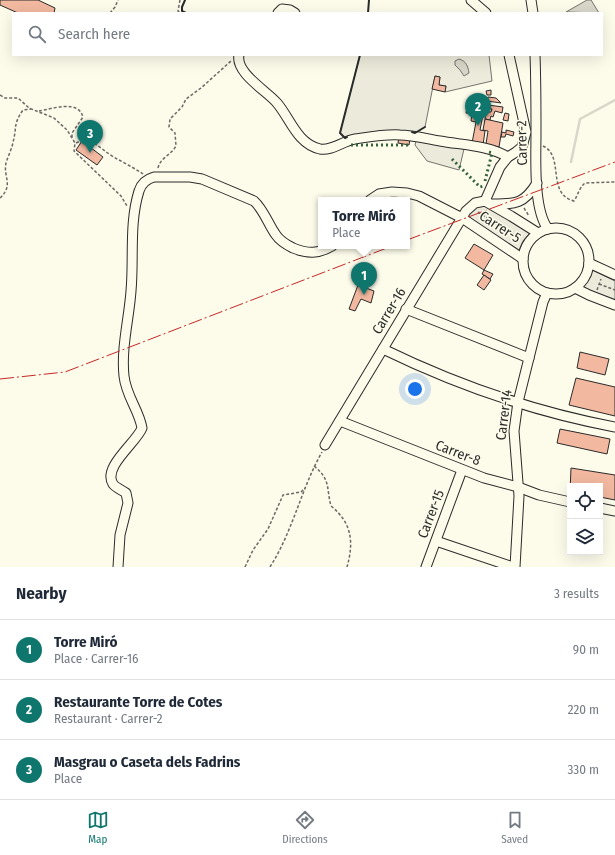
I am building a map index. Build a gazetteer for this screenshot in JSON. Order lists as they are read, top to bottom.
{
  "streets": {
    "street": [
      "Carrer-2",
      "Carrer-5",
      "Carrer-16",
      "Carrer-14",
      "Carrer-8",
      "Carrer-15"
    ]
  },
  "crossings": [
    ["Carrer-2", "Carrer-5"],
    ["Carrer-2", "Carrer-14"],
    ["Carrer-5", "Carrer-16"],
    ["Carrer-5", "Carrer-14"],
    ["Carrer-16", "Carrer-8"],
    ["Carrer-14", "Carrer-8"],
    ["Carrer-8", "Carrer-15"]
  ],
  "page": {
    "search": "Search here",
    "pins": ["2", "3", "1"],
    "popup": ["Torre Miró", "Place"],
    "heading": ["Nearby", "3 results"],
    "list": [
      {
        "mark": "1",
        "name": "Torre Miró",
        "note": "Place · Carrer-16",
        "value": "90 m"
      },
      {
        "mark": "2",
        "name": "Restaurante Torre de Cotes",
        "note": "Restaurant · Carrer-2",
        "value": "220 m"
      },
      {
        "mark": "3",
        "name": "Masgrau o Caseta dels Fadrins",
        "note": "Place",
        "value": "330 m"
      }
    ],
    "nav": ["Map", "Directions", "Saved"]
  }
}
